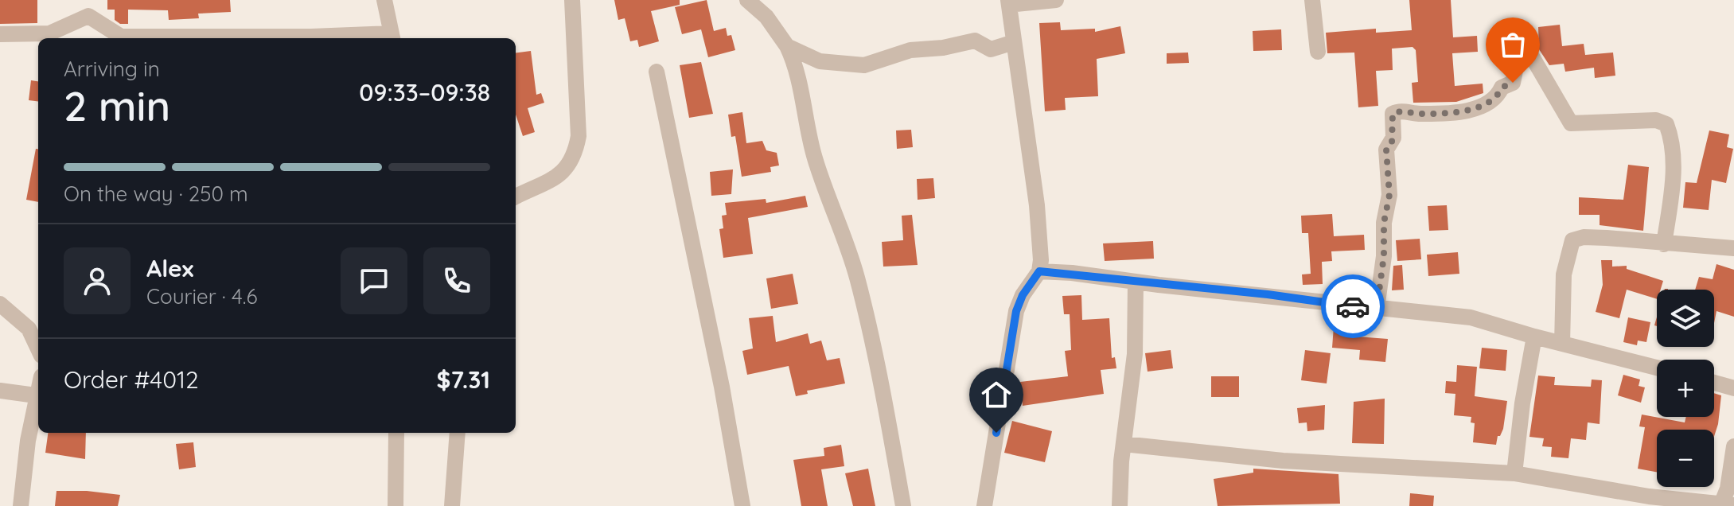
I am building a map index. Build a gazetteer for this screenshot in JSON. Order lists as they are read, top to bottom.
{
  "page": {
    "heading": ["2 min", "Arriving in", "09:33–09:38"],
    "panel": [
      "Alex",
      "Courier · 4.6",
      "Order #4012",
      "$7.31"
    ],
    "bar": "On the way · 250 m",
    "map_buttons": ["+", "−"]
  }
}
